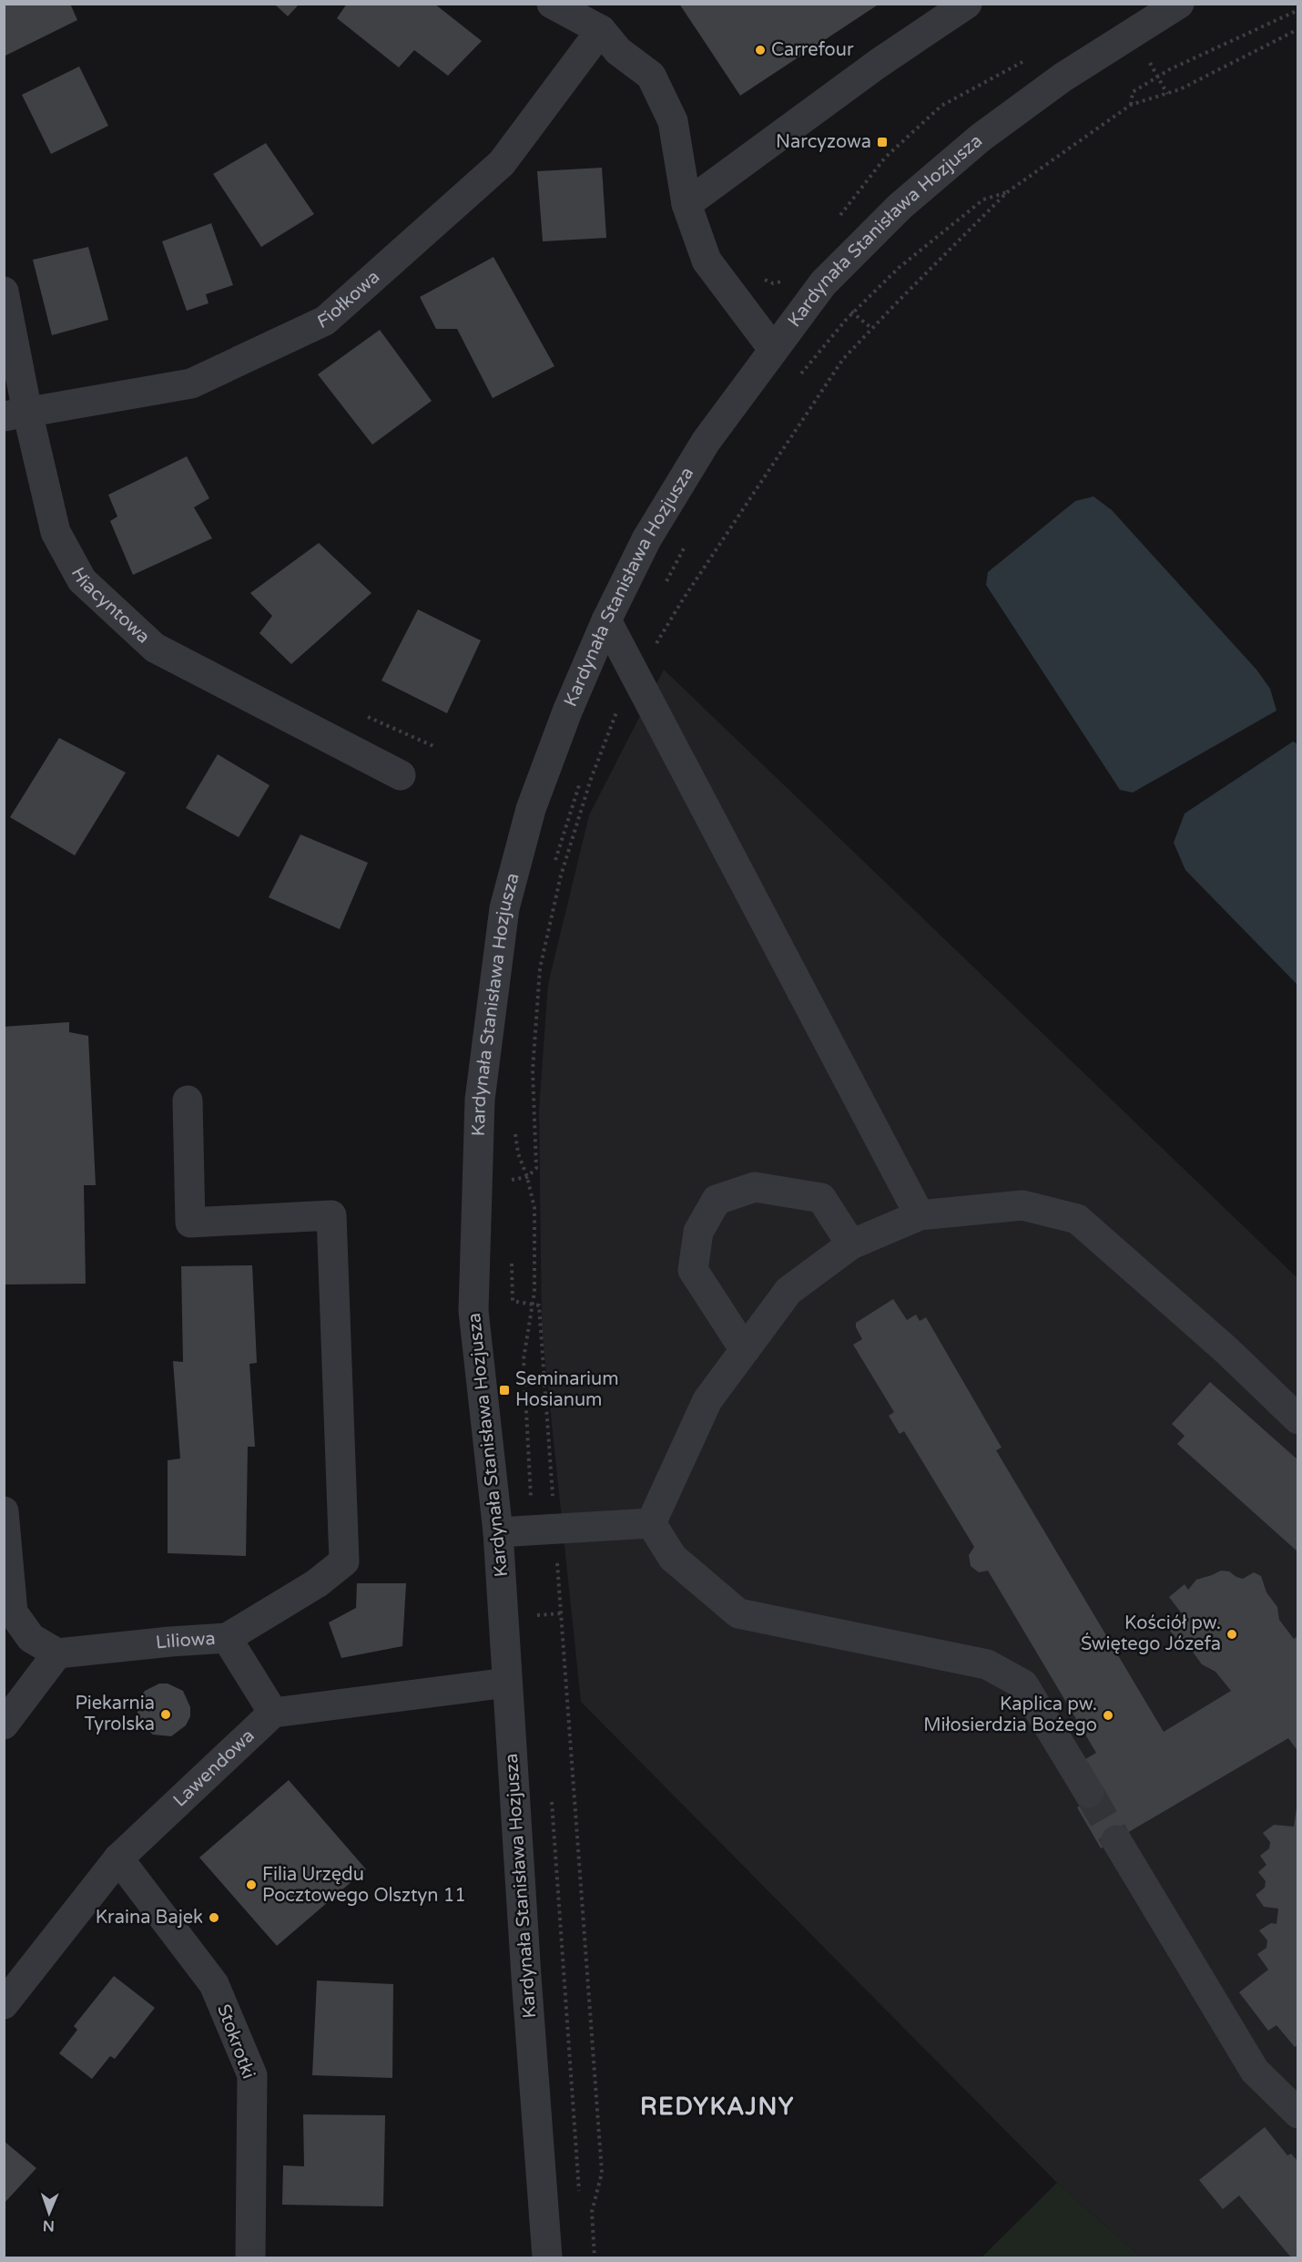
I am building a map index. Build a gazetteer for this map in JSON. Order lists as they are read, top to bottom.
{
  "streets": {
    "street": [
      "Kardynała Stanisława Hozjusza",
      "Fiołkowa",
      "Hiacyntowa",
      "Liliowa",
      "Lawendowa",
      "Stokrotki"
    ]
  },
  "crossings": [
    ["Fiołkowa", "Hiacyntowa"],
    ["Liliowa", "Lawendowa"],
    ["Lawendowa", "Stokrotki"]
  ],
  "districts": ["REDYKAJNY"],
  "places": {
    "other": [
      "Carrefour",
      "Kościół pw. Świętego Józefa",
      "Piekarnia Tyrolska",
      "Kaplica pw. Miłosierdzia Bożego",
      "Filia Urzędu Pocztowego Olsztyn 11",
      "Kraina Bajek"
    ],
    "transit": ["Narcyzowa", "Seminarium Hosianum"]
  },
  "north": "bottom"
}
